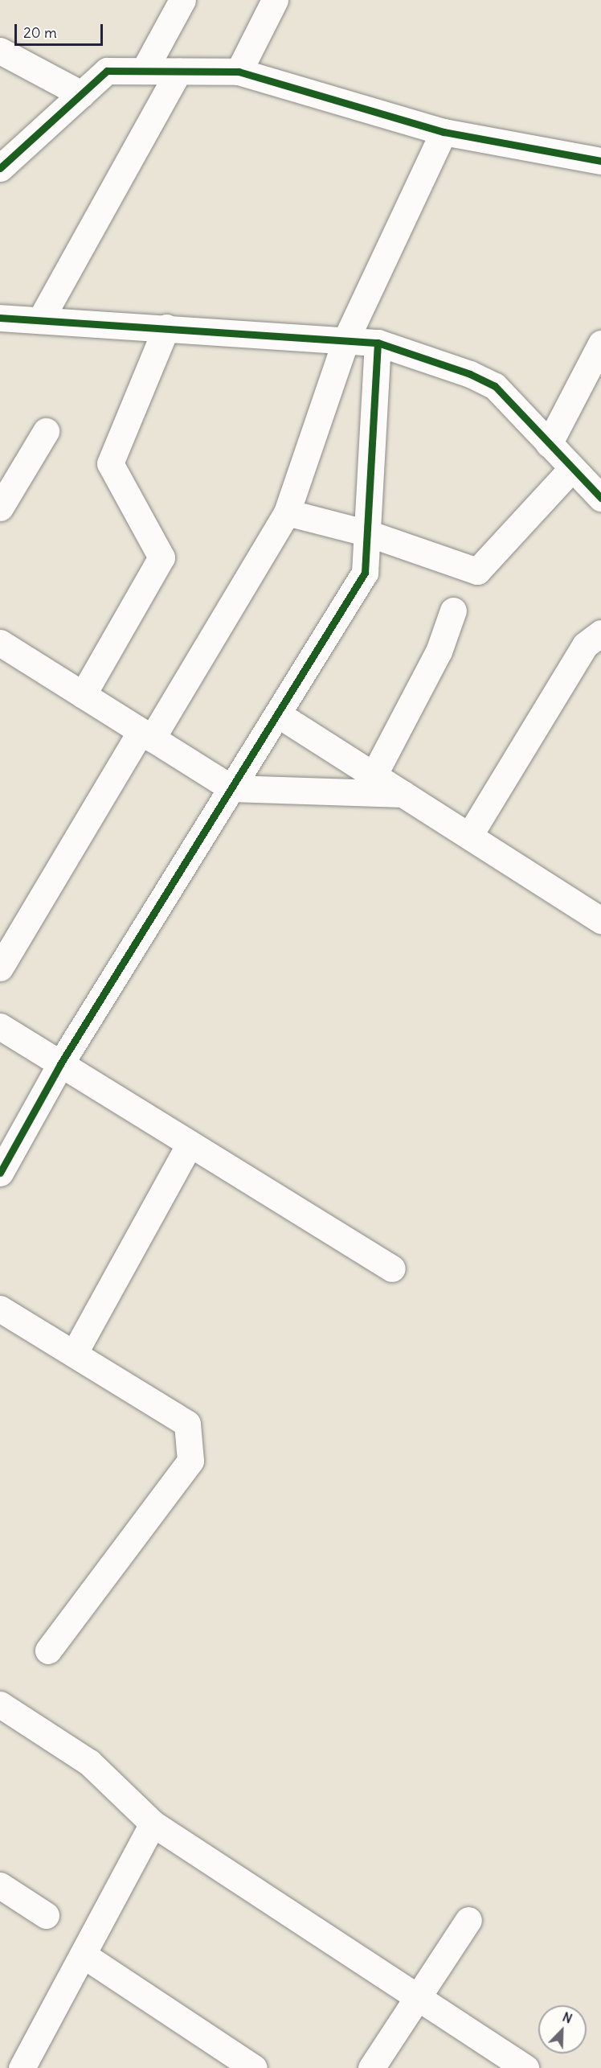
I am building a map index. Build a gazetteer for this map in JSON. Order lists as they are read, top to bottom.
{
  "scale_bar": "20 m",
  "north": "top right"
}
